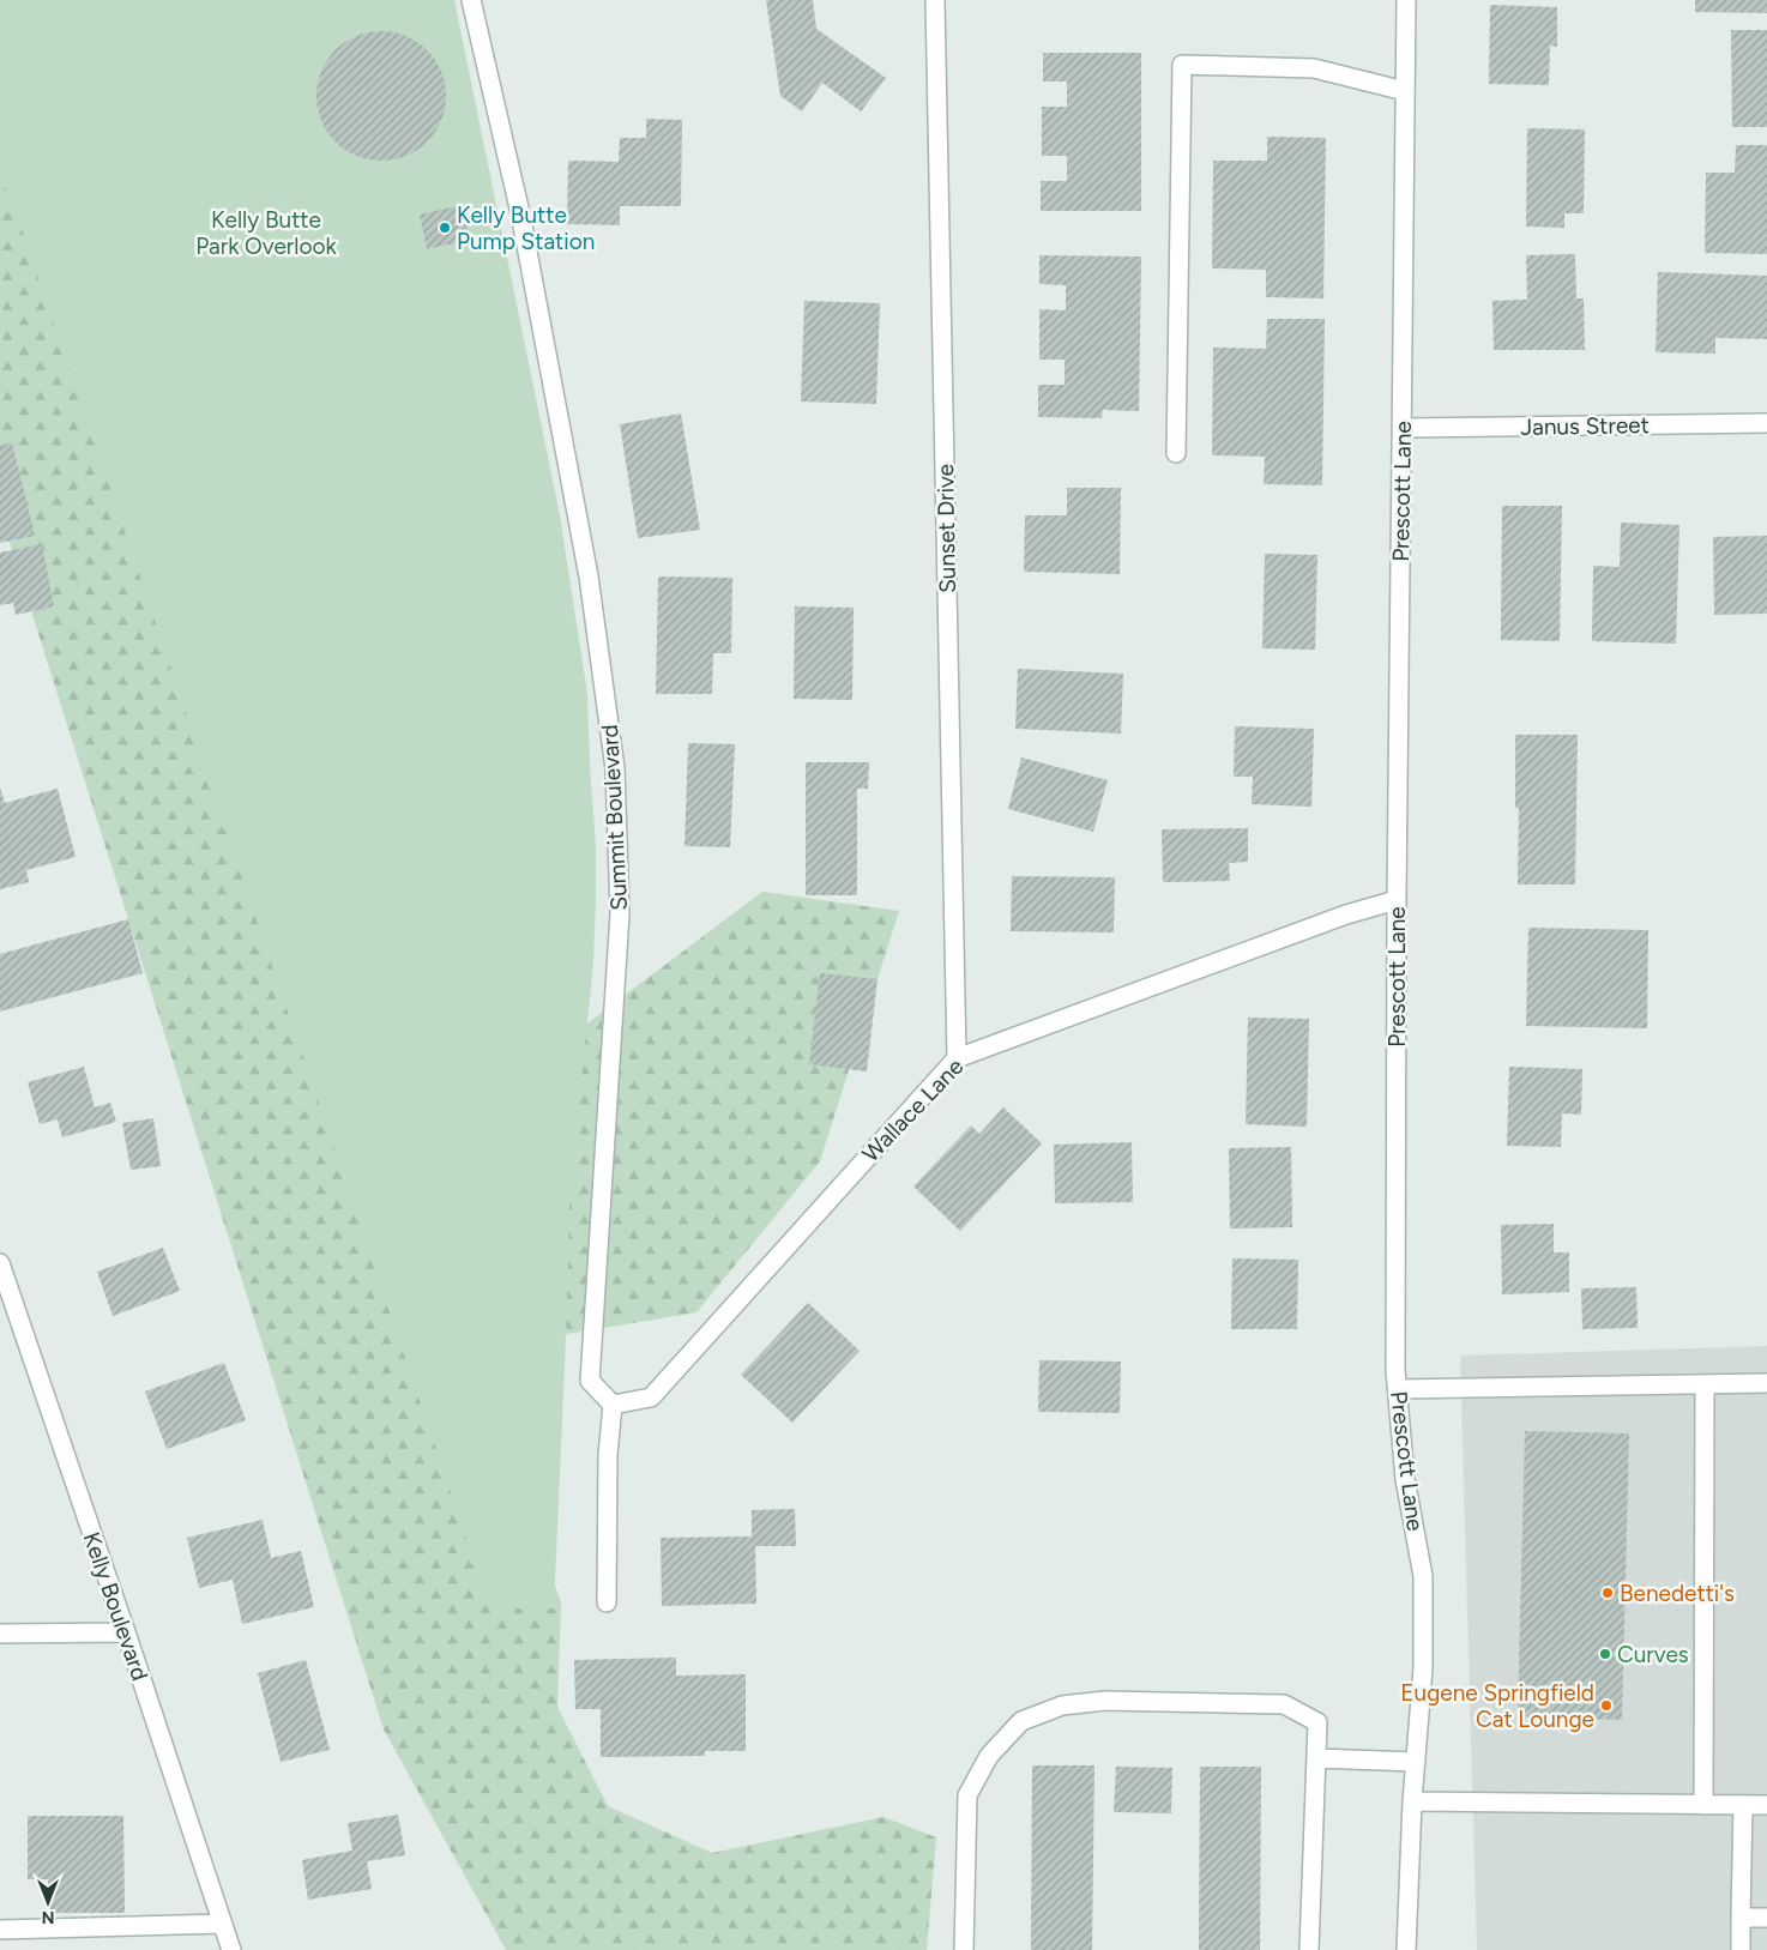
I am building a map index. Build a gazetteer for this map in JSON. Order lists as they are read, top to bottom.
{
  "streets": {
    "street": [
      "Janus Street",
      "Prescott Lane",
      "Sunset Drive",
      "Summit Boulevard",
      "Wallace Lane",
      "Kelly Boulevard"
    ]
  },
  "crossings": [
    ["Janus Street", "Prescott Lane"],
    ["Prescott Lane", "Wallace Lane"],
    ["Sunset Drive", "Wallace Lane"],
    ["Summit Boulevard", "Wallace Lane"]
  ],
  "parks": ["Kelly Butte Park Overlook"],
  "places": [
    "Kelly Butte Pump Station",
    "Benedetti's",
    "Curves",
    "Eugene Springfield Cat Lounge"
  ],
  "north": "bottom"
}
